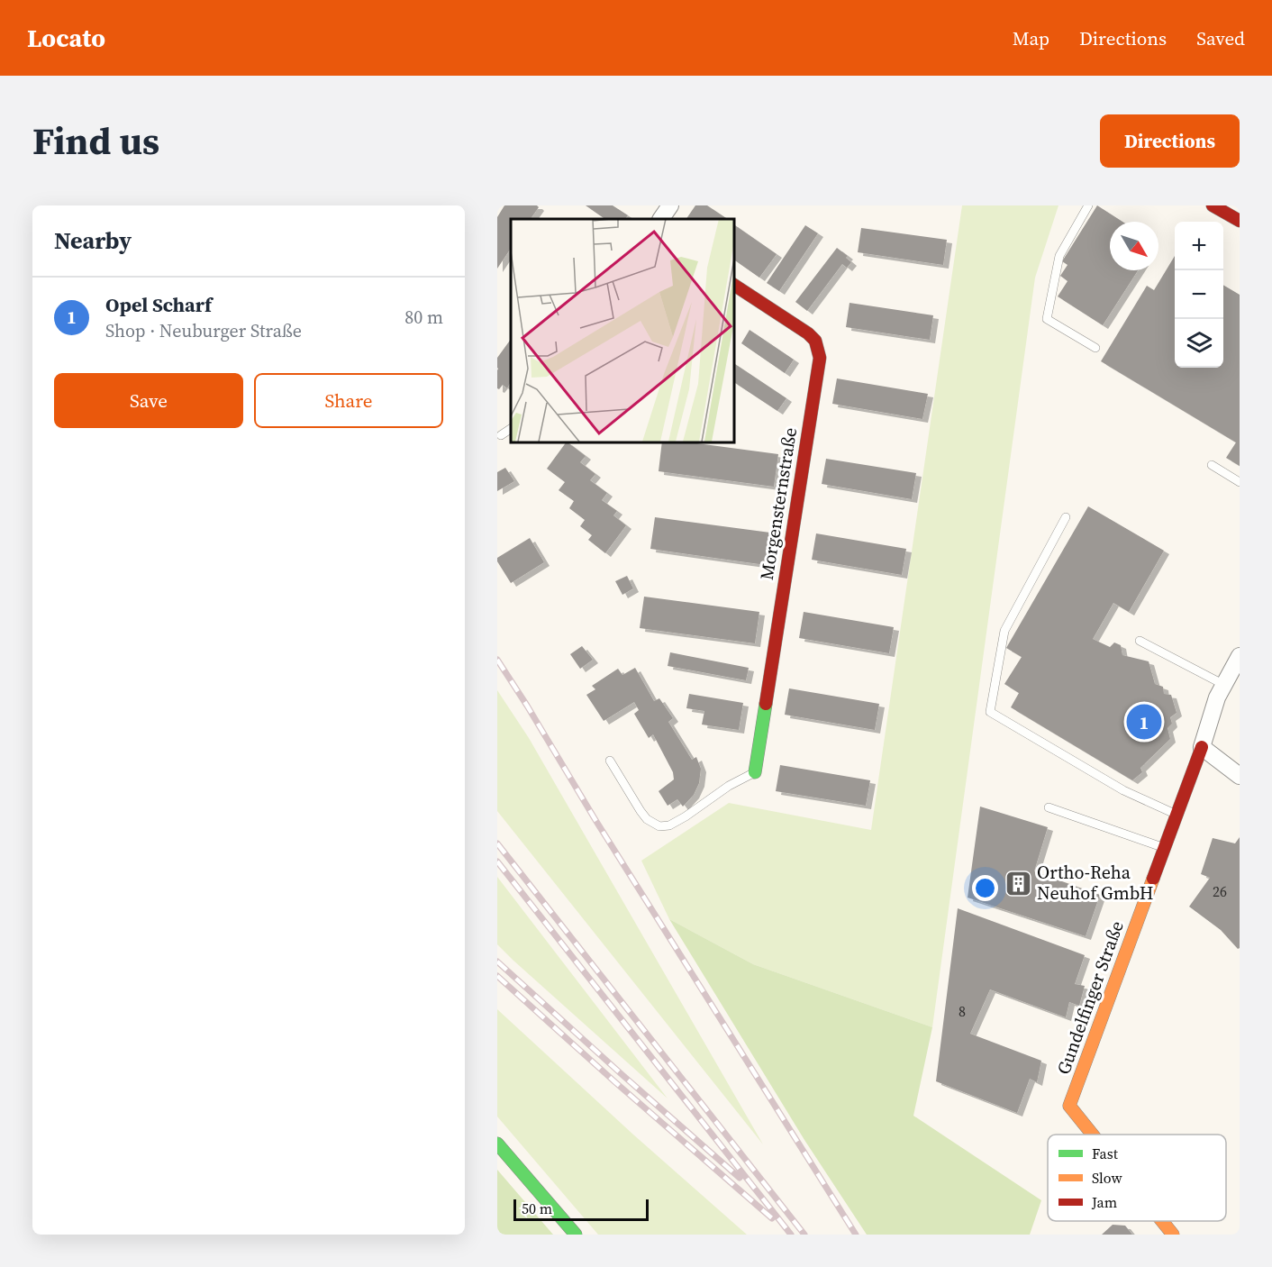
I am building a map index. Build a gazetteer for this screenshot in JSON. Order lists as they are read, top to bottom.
{
  "streets": {
    "main road": ["Morgensternstraße", "Gundelfinger Straße"]
  },
  "places": {
    "building": ["Ortho-Reha Neuhof GmbH"]
  },
  "house_numbers": ["26", "8"],
  "legend": ["Fast", "Slow", "Jam"],
  "scale_bar": "50 m",
  "north": "bottom right",
  "page": {
    "header": "Locato",
    "nav": ["Map", "Directions", "Saved"],
    "title": "Find us",
    "buttons": [
      "Directions",
      ["Save", "Share"]
    ],
    "heading": "Nearby",
    "map_buttons": ["+", "−"],
    "list": [
      {
        "mark": "1",
        "name": "Opel Scharf",
        "note": "Shop · Neuburger Straße",
        "value": "80 m"
      }
    ],
    "pins": "1",
    "scale": "50 m"
  }
}
